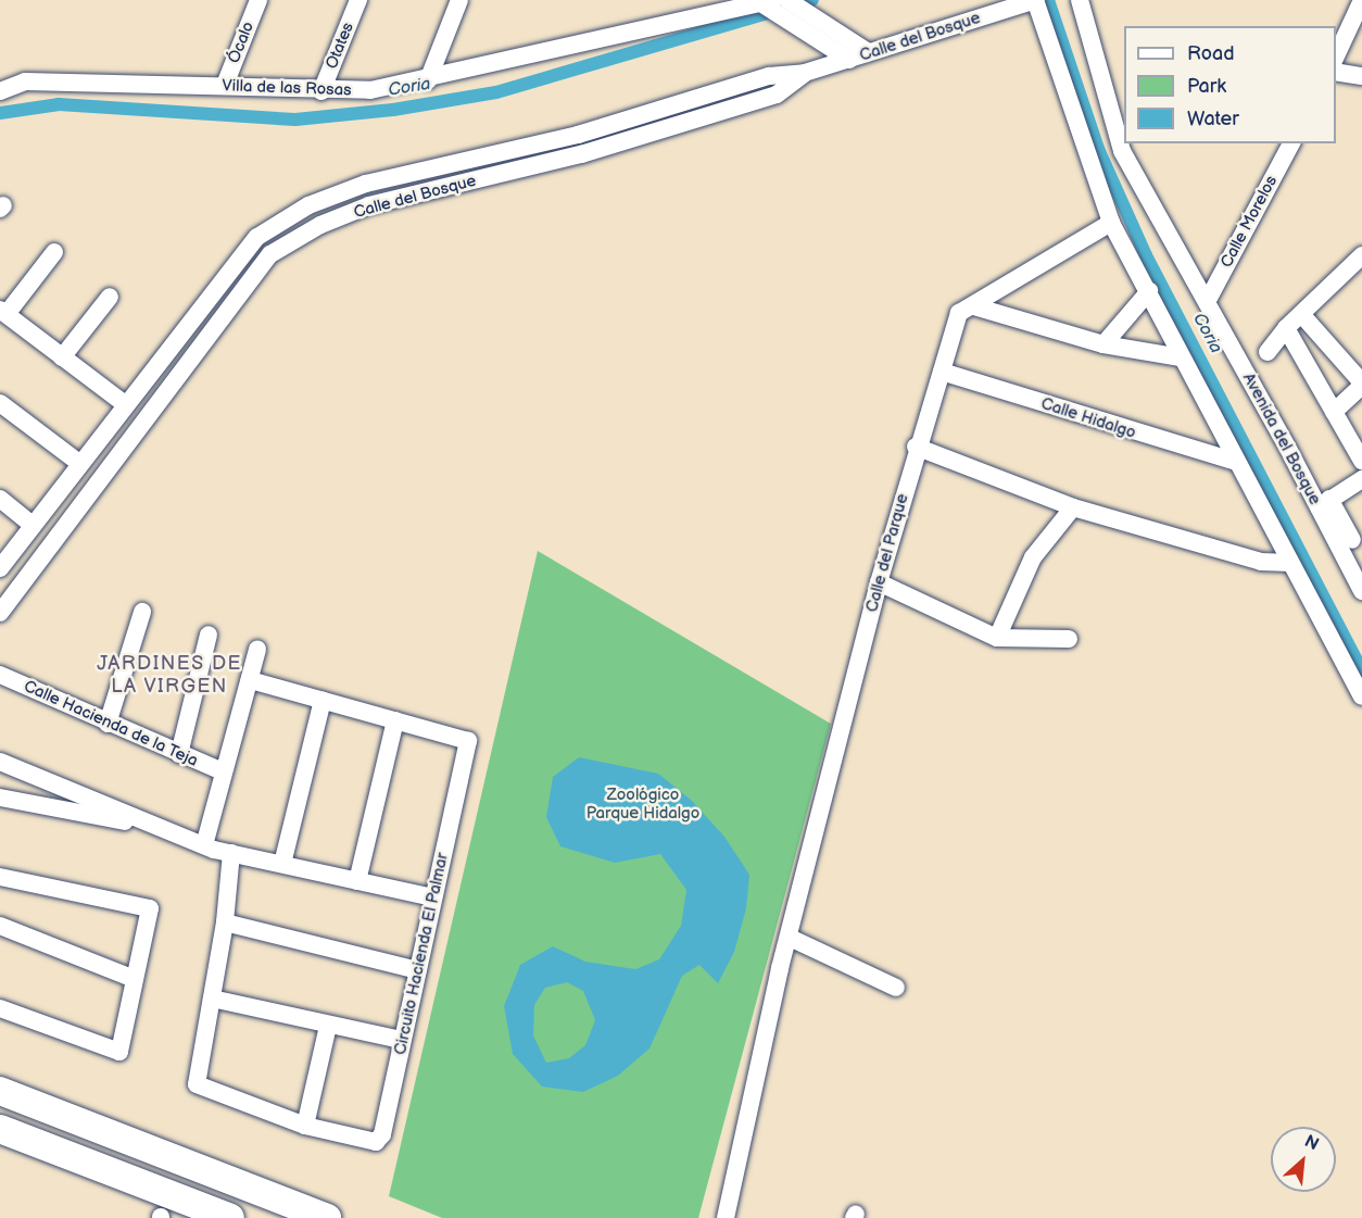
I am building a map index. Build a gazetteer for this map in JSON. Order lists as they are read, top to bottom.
{
  "streets": {
    "street": [
      "Calle del Bosque",
      "Ócalo",
      "Otates",
      "Villa de las Rosas",
      "Calle Morelos",
      "Calle Hidalgo",
      "Avenida del Bosque",
      "Calle del Parque",
      "Calle Hacienda de la Teja",
      "Circuito Hacienda El Palmar"
    ]
  },
  "crossings": [
    ["Ócalo", "Villa de las Rosas"],
    ["Otates", "Villa de las Rosas"],
    ["Calle Morelos", "Avenida del Bosque"],
    ["Calle Hidalgo", "Calle del Parque"]
  ],
  "districts": ["JARDINES DE LA VIRGEN"],
  "water": ["Coria"],
  "parks": ["Zoológico Parque Hidalgo"],
  "legend": ["Road", "Park", "Water"],
  "north": "top right"
}
